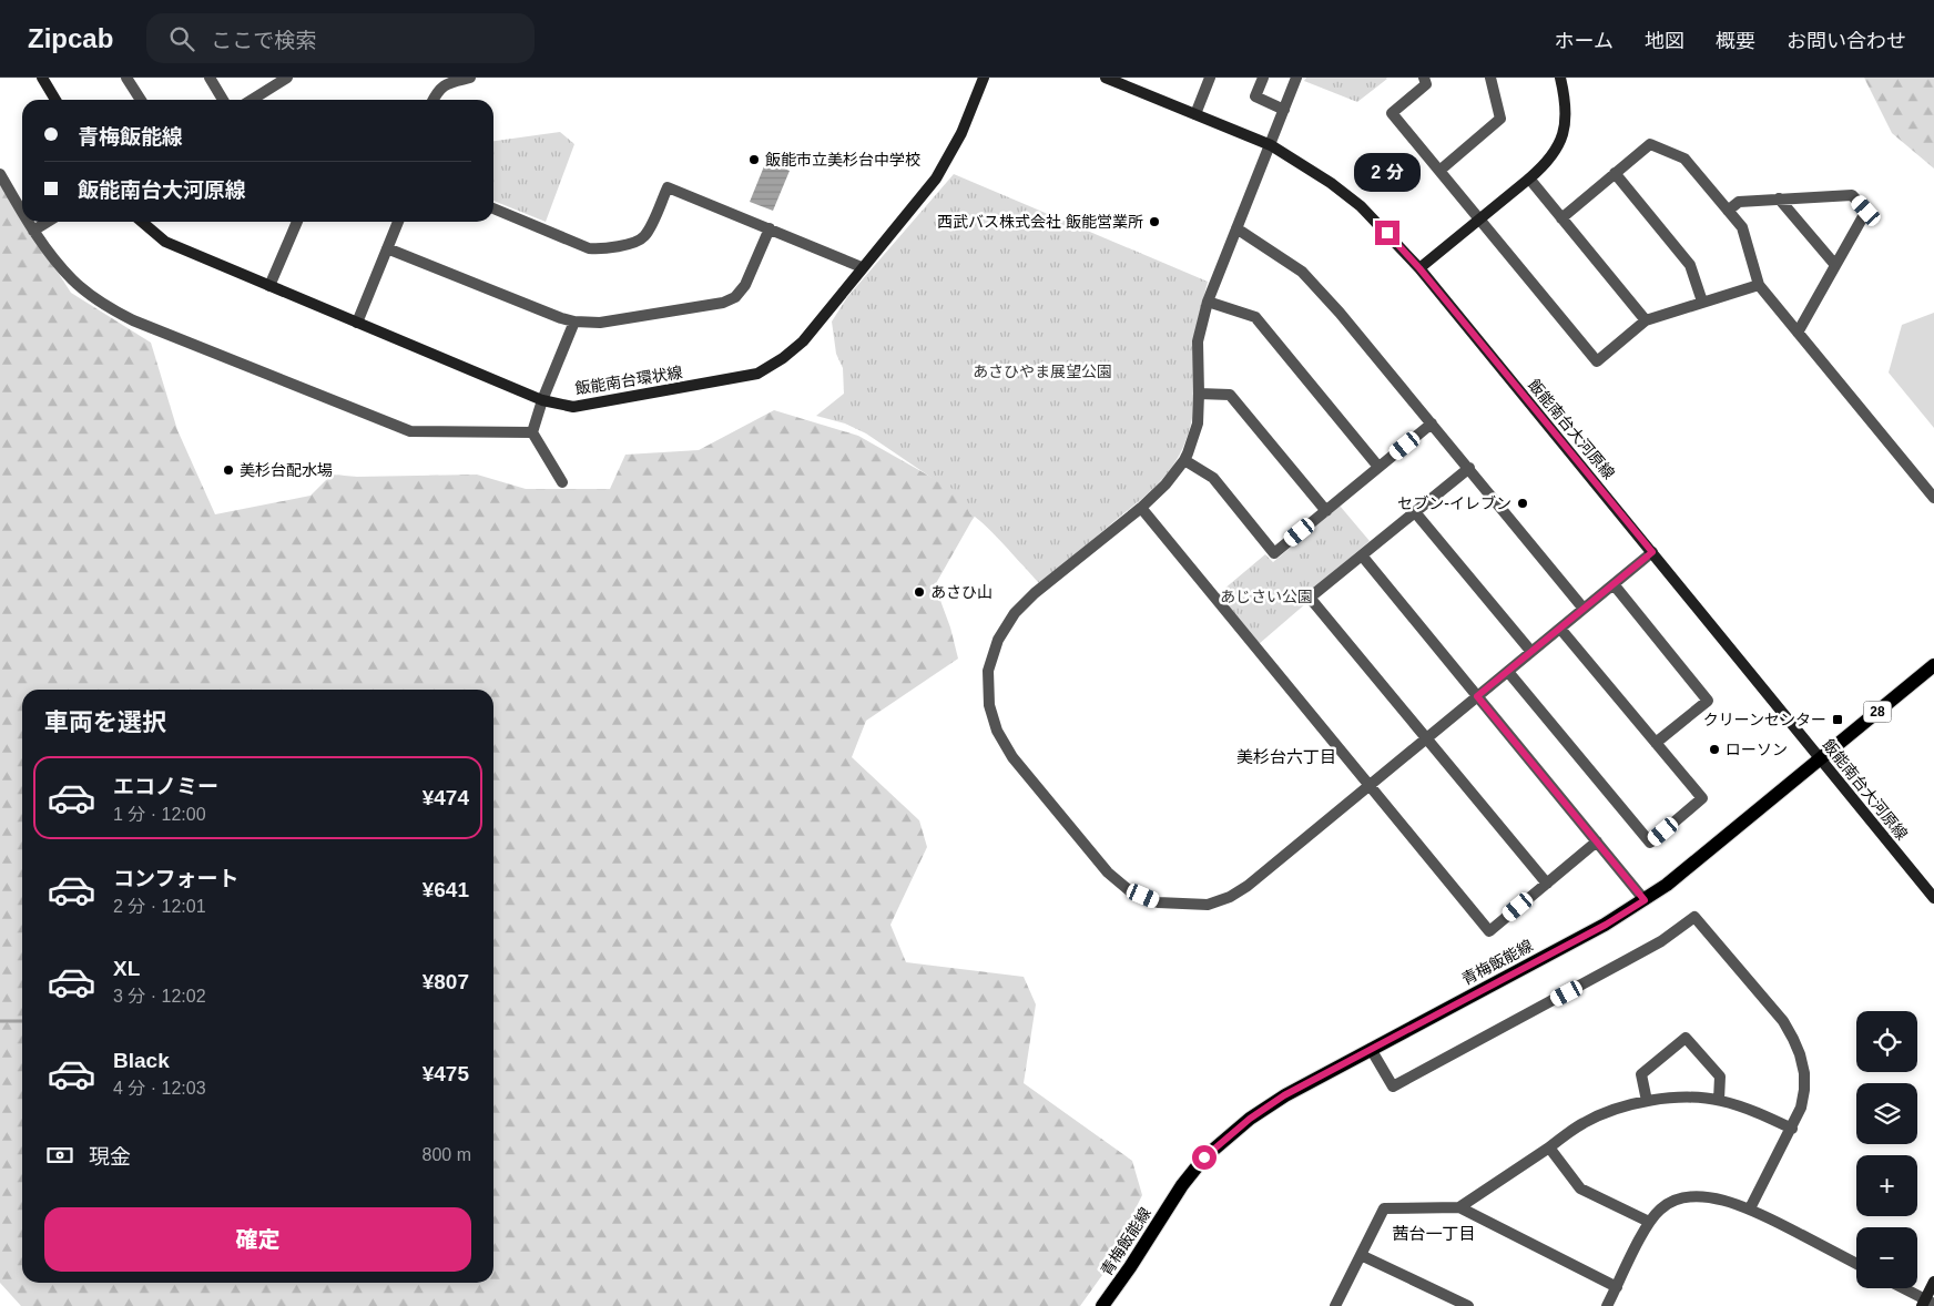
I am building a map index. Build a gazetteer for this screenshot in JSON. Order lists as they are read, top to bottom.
{
  "streets": {
    "main road": ["28", "青梅飯能線"],
    "street": ["飯能南台環状線", "飯能南台大河原線"]
  },
  "crossings": [
    ["飯能南台大河原線", "青梅飯能線"]
  ],
  "districts": ["美杉台六丁目", "茜台一丁目"],
  "parks": ["あさひやま展望公園", "あじさい公園"],
  "places": {
    "other": [
      "飯能市立美杉台中学校",
      "西武バス株式会社 飯能営業所",
      "美杉台配水場",
      "セブン-イレブン",
      "あさひ山",
      "ローソン"
    ],
    "transit": ["クリーンセンター"]
  },
  "page": {
    "header": "Zipcab",
    "search": "ここで検索",
    "nav": [
      "ホーム",
      "地図",
      "概要",
      "お問い合わせ"
    ],
    "banner": ["青梅飯能線", "飯能南台大河原線"],
    "bubble": "2 分",
    "heading": "車両を選択",
    "list": [
      {
        "name": "エコノミー",
        "note": "1 分 · 12:00",
        "value": "¥474"
      },
      {
        "name": "コンフォート",
        "note": "2 分 · 12:01",
        "value": "¥641"
      },
      {
        "name": "XL",
        "note": "3 分 · 12:02",
        "value": "¥807"
      },
      {
        "name": "Black",
        "note": "4 分 · 12:03",
        "value": "¥475"
      }
    ],
    "map_buttons": ["+", "−"],
    "pay": ["現金", "800 m"],
    "buttons": "確定"
  }
}
